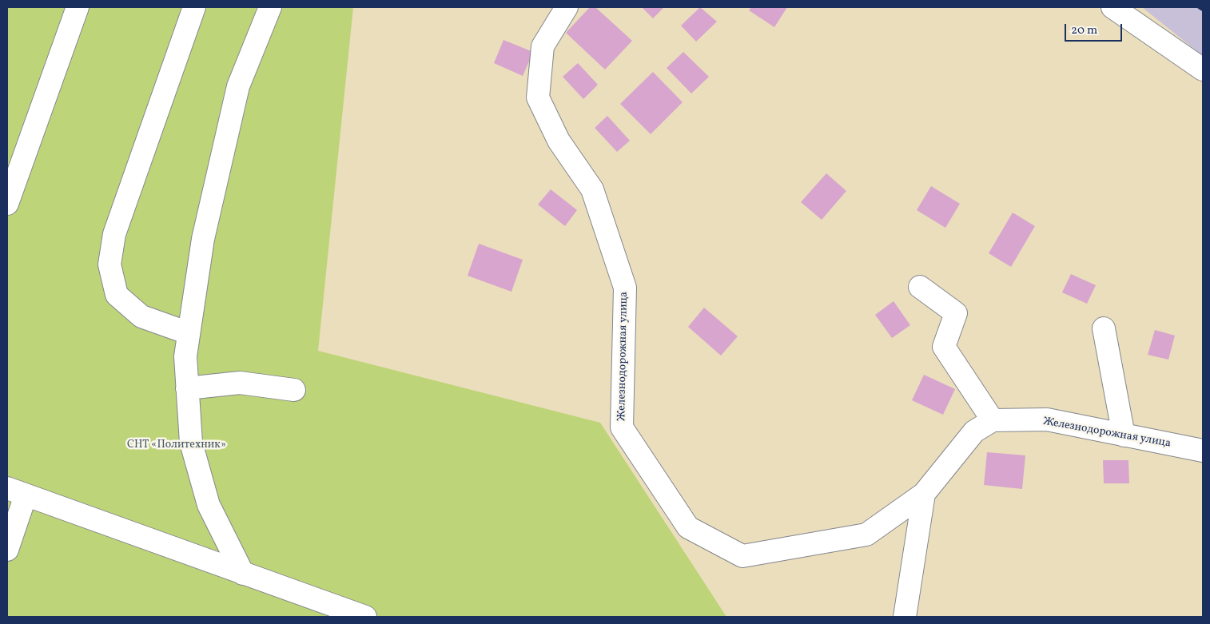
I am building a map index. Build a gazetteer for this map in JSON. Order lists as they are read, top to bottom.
{
  "streets": {
    "street": ["Железнодорожная улица"]
  },
  "parks": ["СНТ «Политехник»"],
  "scale_bar": "20 m"
}
